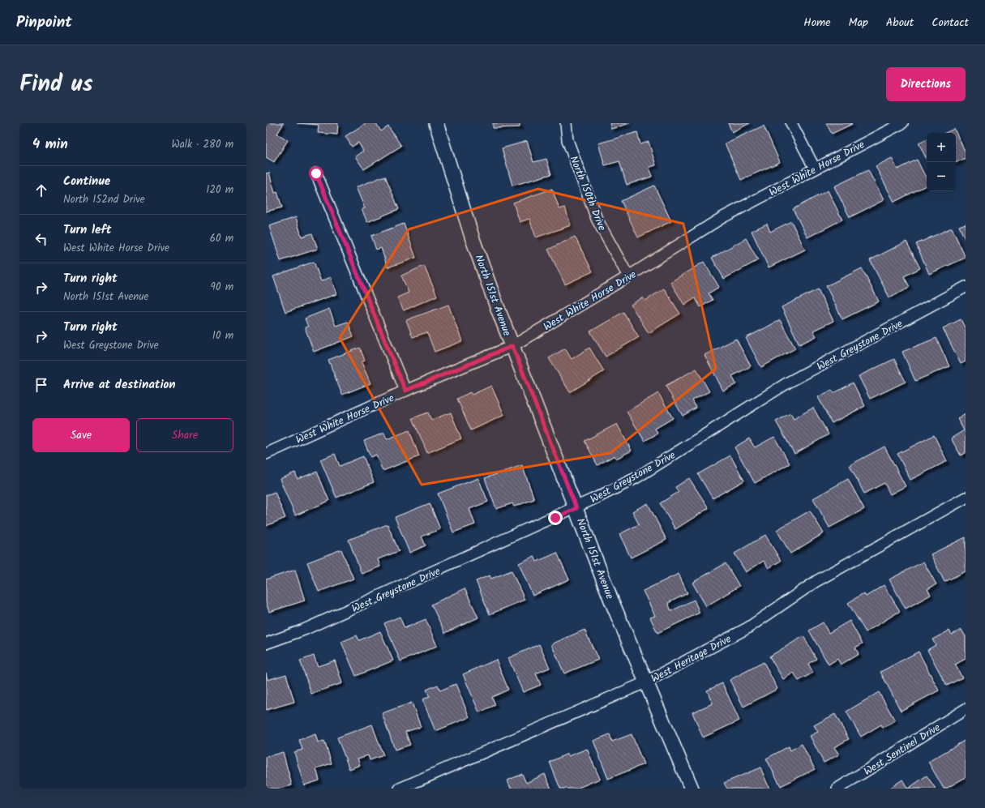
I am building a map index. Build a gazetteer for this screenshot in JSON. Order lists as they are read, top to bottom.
{
  "streets": {
    "street": [
      "West White Horse Drive",
      "North 150th Drive",
      "North 151st Avenue",
      "West Greystone Drive",
      "West Heritage Drive",
      "West Sentinel Drive"
    ]
  },
  "crossings": [
    ["West White Horse Drive", "North 150th Drive"],
    ["West White Horse Drive", "North 151st Avenue"],
    ["North 151st Avenue", "West Greystone Drive"],
    ["North 151st Avenue", "West Heritage Drive"]
  ],
  "page": {
    "header": "Pinpoint",
    "nav": [
      "Home",
      "Map",
      "About",
      "Contact"
    ],
    "title": "Find us",
    "buttons": [
      "Directions",
      ["Save", "Share"]
    ],
    "heading": ["4 min", "Walk · 280 m"],
    "map_buttons": ["+", "−"],
    "list": [
      ["Continue", "North 152nd Drive", "120 m"],
      ["Turn left", "West White Horse Drive", "60 m"],
      ["Turn right", "North 151st Avenue", "90 m"],
      ["Turn right", "West Greystone Drive", "10 m"],
      "Arrive at destination"
    ]
  }
}
